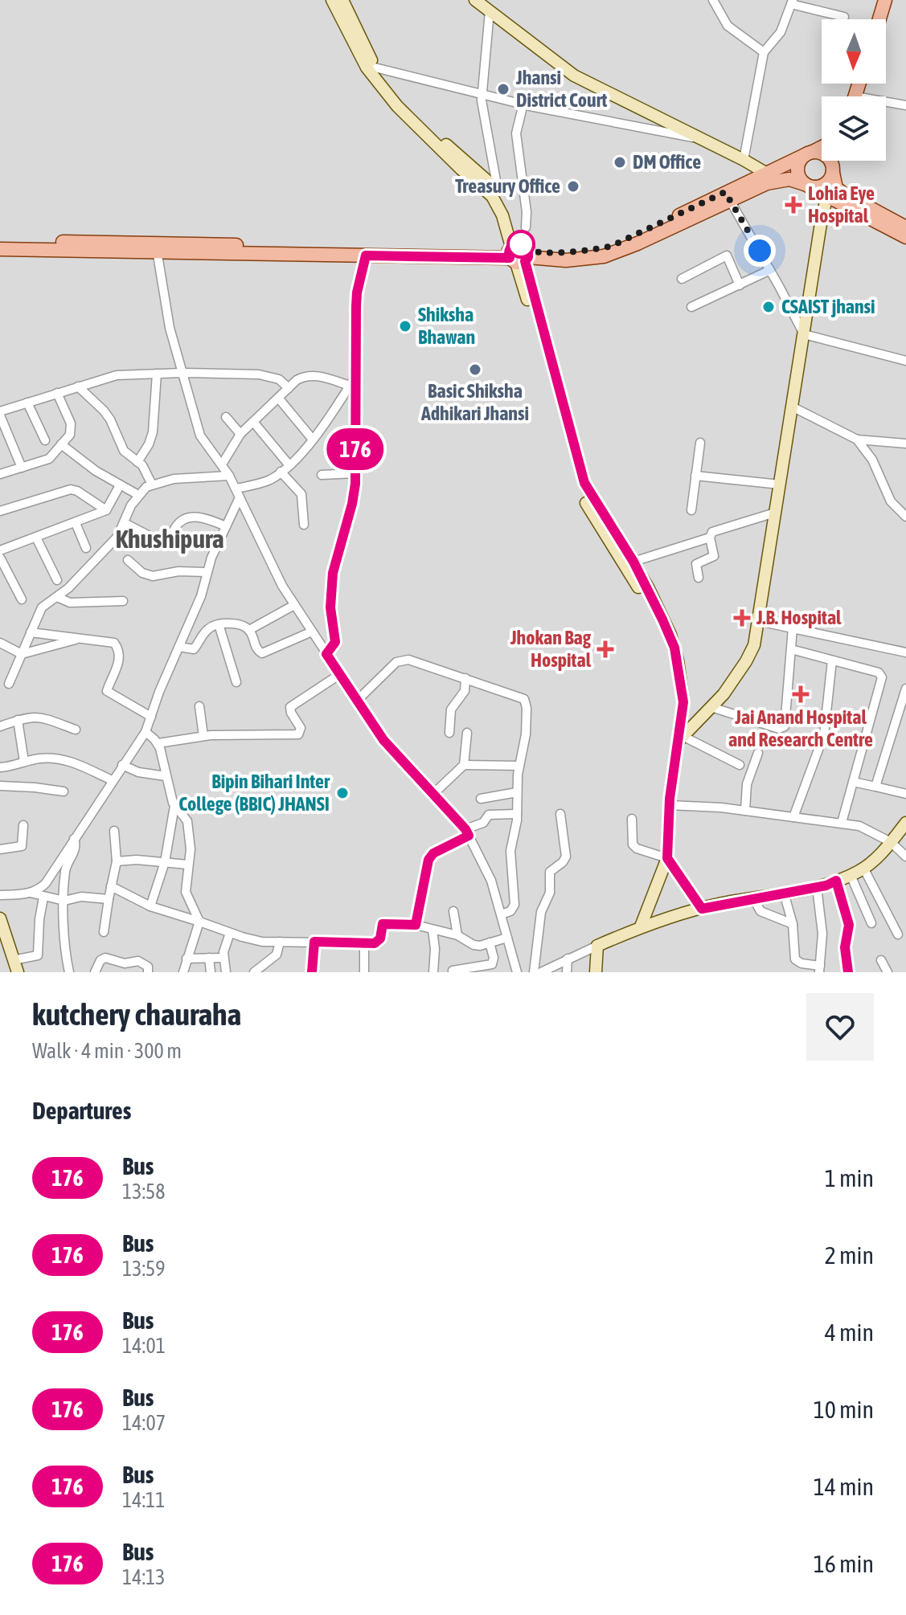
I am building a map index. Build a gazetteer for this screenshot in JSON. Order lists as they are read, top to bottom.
{
  "districts": ["Khushipura"],
  "places": {
    "other": [
      "Jhansi District Court",
      "DM Office",
      "Treasury Office",
      "CSAIST jhansi",
      "Shiksha Bhawan",
      "Basic Shiksha Adhikari Jhansi",
      "Bipin Bihari Inter College (BBIC) JHANSI"
    ],
    "health": [
      "Lohia Eye Hospital",
      "J.B. Hospital",
      "Jhokan Bag Hospital",
      "Jai Anand Hospital and Research Centre"
    ]
  },
  "lines": ["bus line 176"],
  "north": "bottom",
  "page": {
    "on_map": "176",
    "heading": [
      ["kutchery chauraha", "Walk · 4 min · 300 m"],
      "Departures"
    ],
    "list": [
      {
        "mark": "176",
        "name": "Bus",
        "note": "13:58",
        "value": "1 min"
      },
      {
        "mark": "176",
        "name": "Bus",
        "note": "13:59",
        "value": "2 min"
      },
      {
        "mark": "176",
        "name": "Bus",
        "note": "14:01",
        "value": "4 min"
      },
      {
        "mark": "176",
        "name": "Bus",
        "note": "14:07",
        "value": "10 min"
      },
      {
        "mark": "176",
        "name": "Bus",
        "note": "14:11",
        "value": "14 min"
      },
      {
        "mark": "176",
        "name": "Bus",
        "note": "14:13",
        "value": "16 min"
      }
    ]
  }
}
